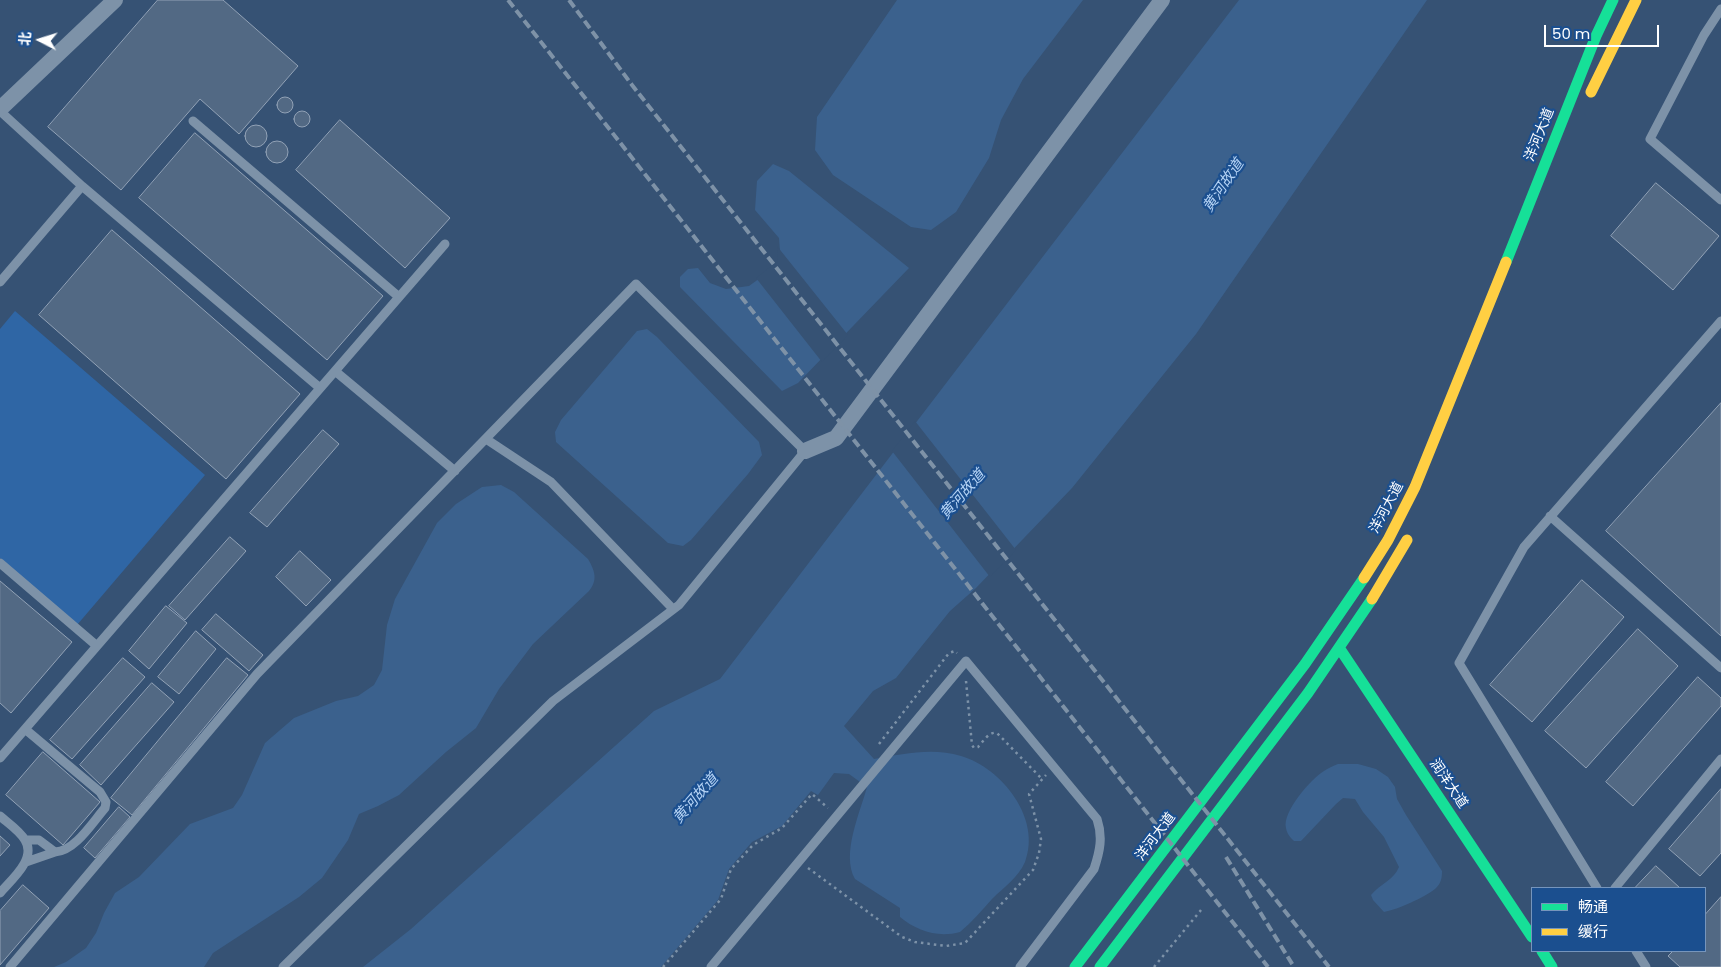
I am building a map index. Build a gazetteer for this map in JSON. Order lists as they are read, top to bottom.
{
  "streets": {
    "main road": ["洋河大道", "润洋大道"]
  },
  "water": ["黄河故道"],
  "legend": ["畅通", "缓行"],
  "scale_bar": "50 m",
  "north": "left"
}
